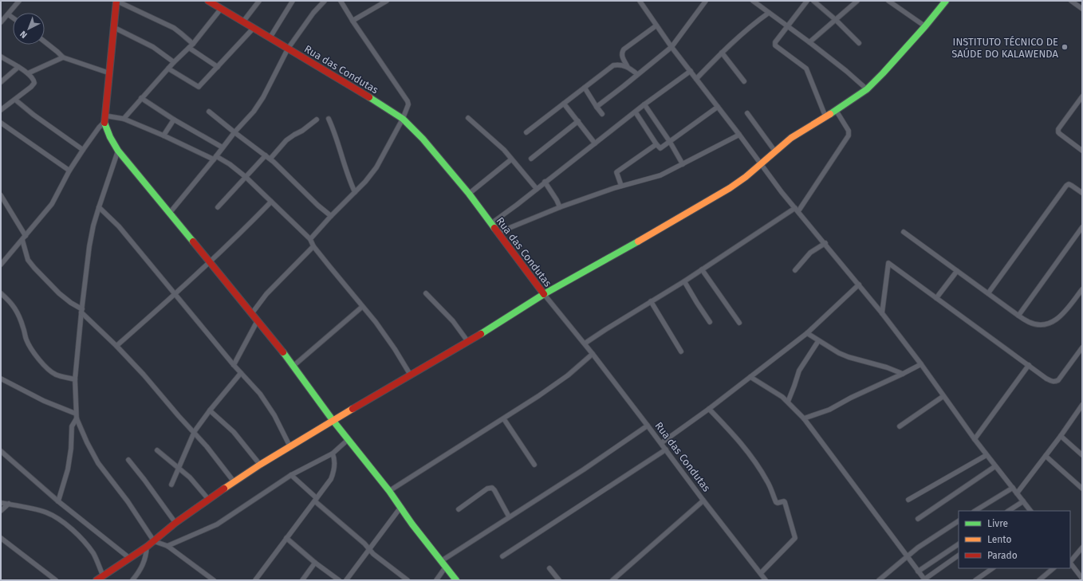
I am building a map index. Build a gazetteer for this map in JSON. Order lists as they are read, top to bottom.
{
  "streets": {
    "street": ["Rua das Condutas"]
  },
  "places": ["INSTITUTO TÉCNICO DE SAÚDE DO KALAWENDA"],
  "legend": ["Livre", "Lento", "Parado"],
  "north": "bottom left"
}
